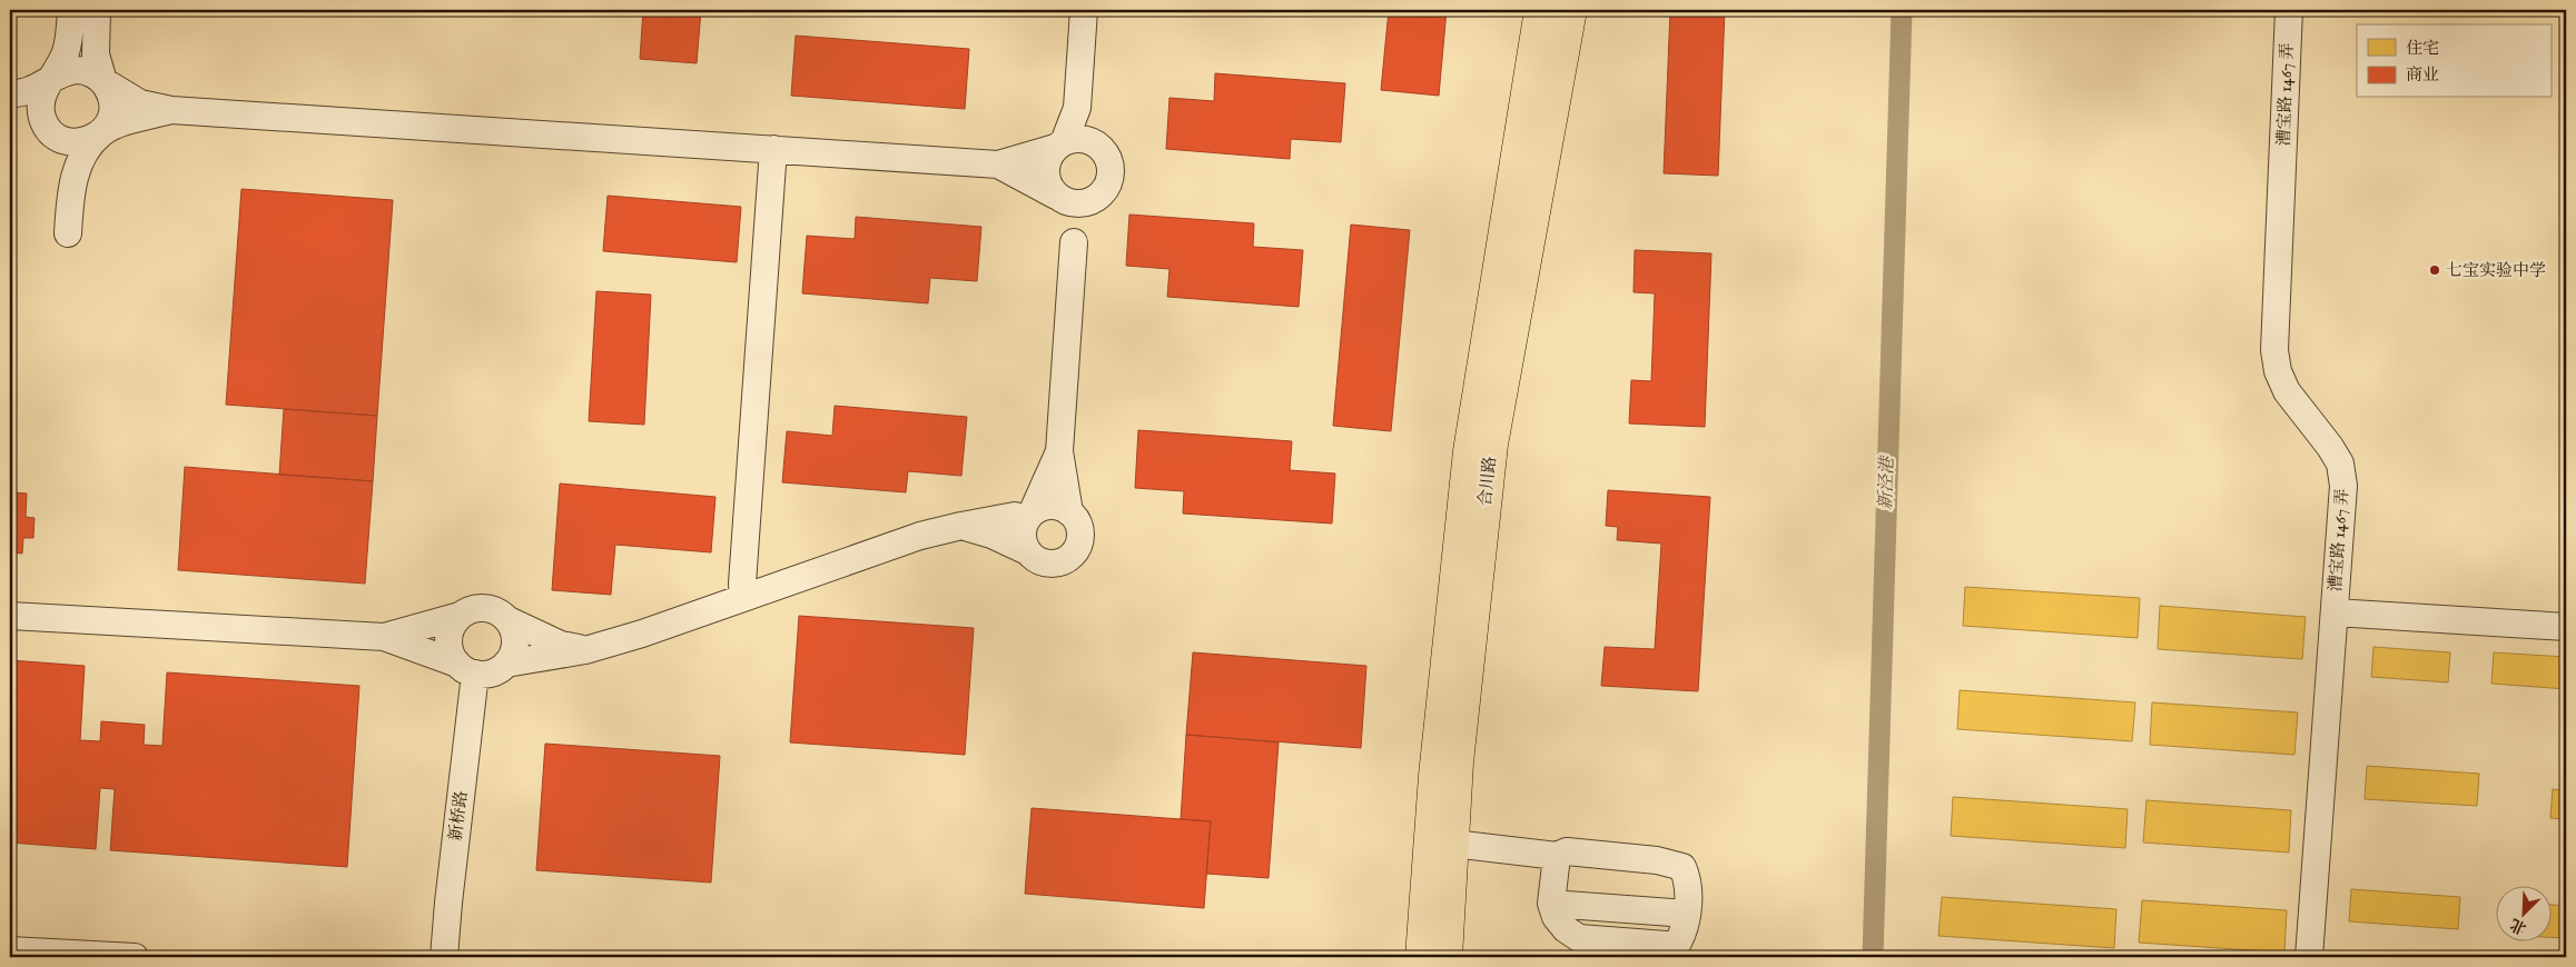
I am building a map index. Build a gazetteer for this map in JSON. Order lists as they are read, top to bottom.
{
  "streets": {
    "main road": ["合川路"],
    "street": ["漕宝路 1467 弄", "新桥路"]
  },
  "water": ["新泾港"],
  "places": ["七宝实验中学"],
  "legend": ["住宅", "商业"],
  "north": "bottom left"
}
